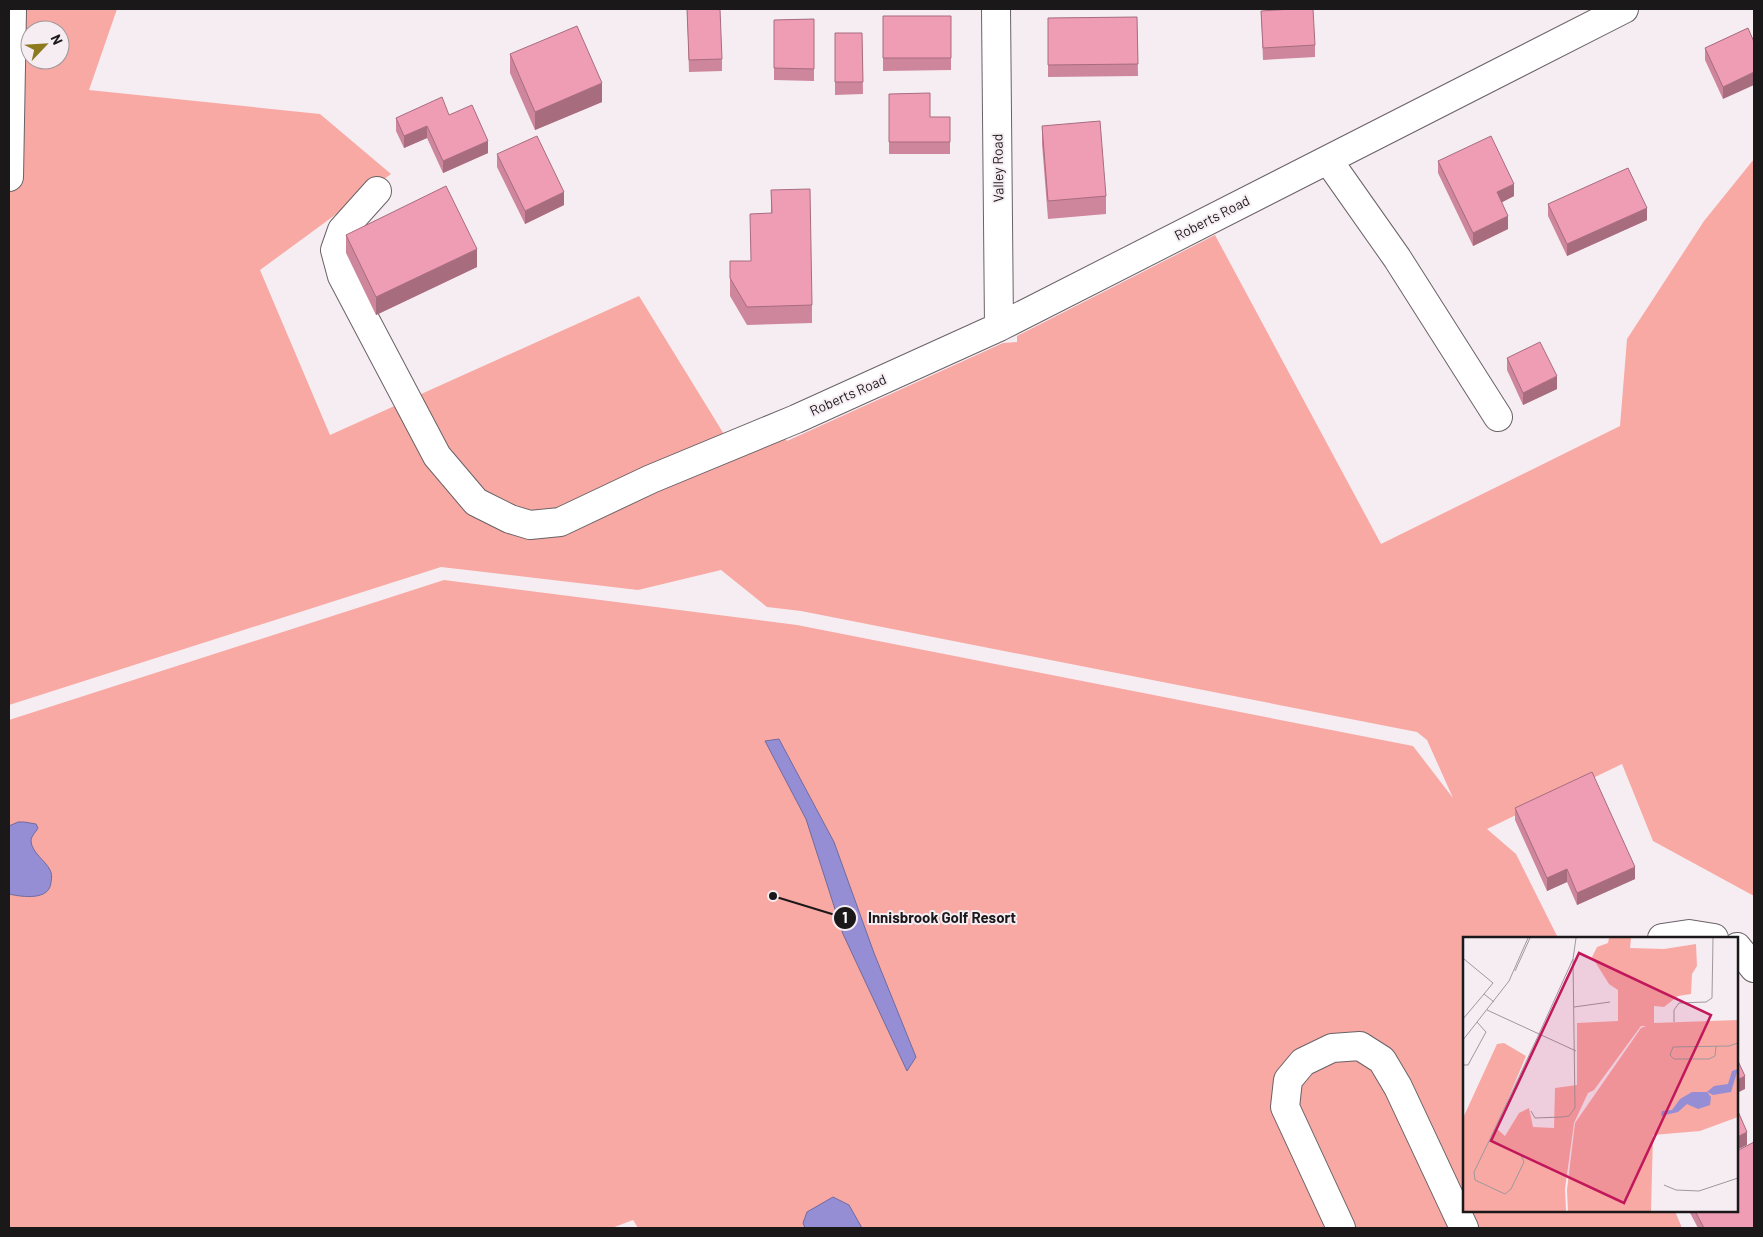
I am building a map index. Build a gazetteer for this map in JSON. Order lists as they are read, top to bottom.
{
  "streets": {
    "street": ["Valley Road", "Roberts Road"]
  },
  "crossings": [
    ["Valley Road", "Roberts Road"]
  ],
  "places": ["Innisbrook Golf Resort"],
  "north": "top right"
}
